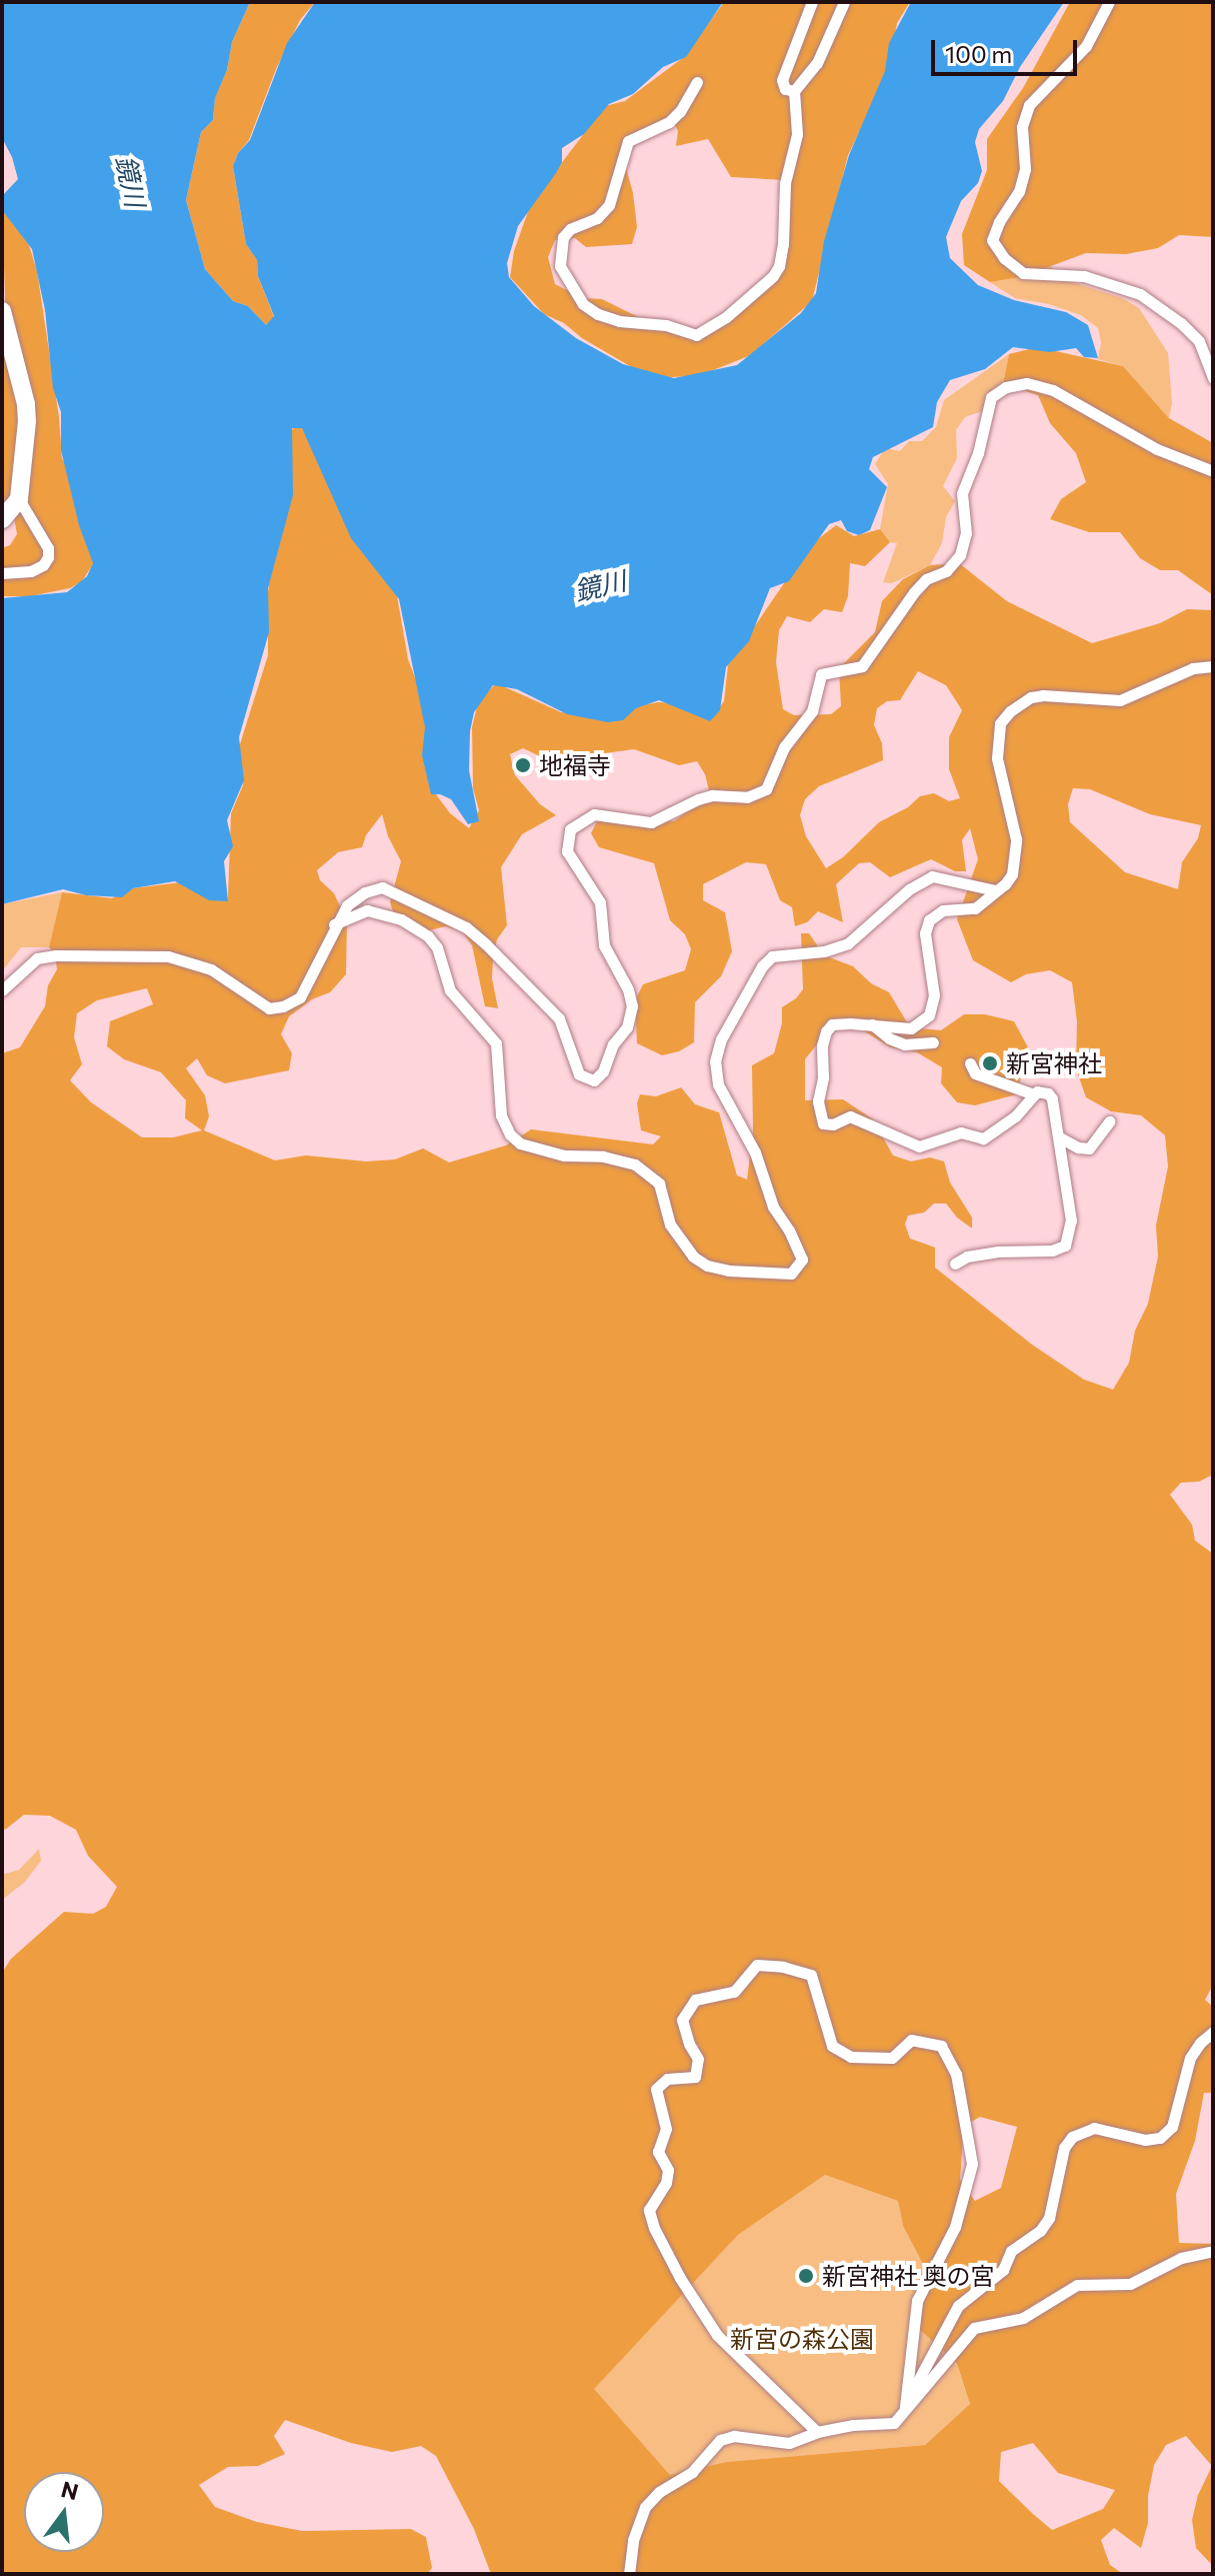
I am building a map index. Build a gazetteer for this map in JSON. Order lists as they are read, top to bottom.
{
  "water": ["鏡川"],
  "parks": ["新宮の森公園"],
  "places": ["地福寺", "新宮神社", "新宮神社 奥の宮"],
  "scale_bar": "100 m",
  "north": "top"
}
